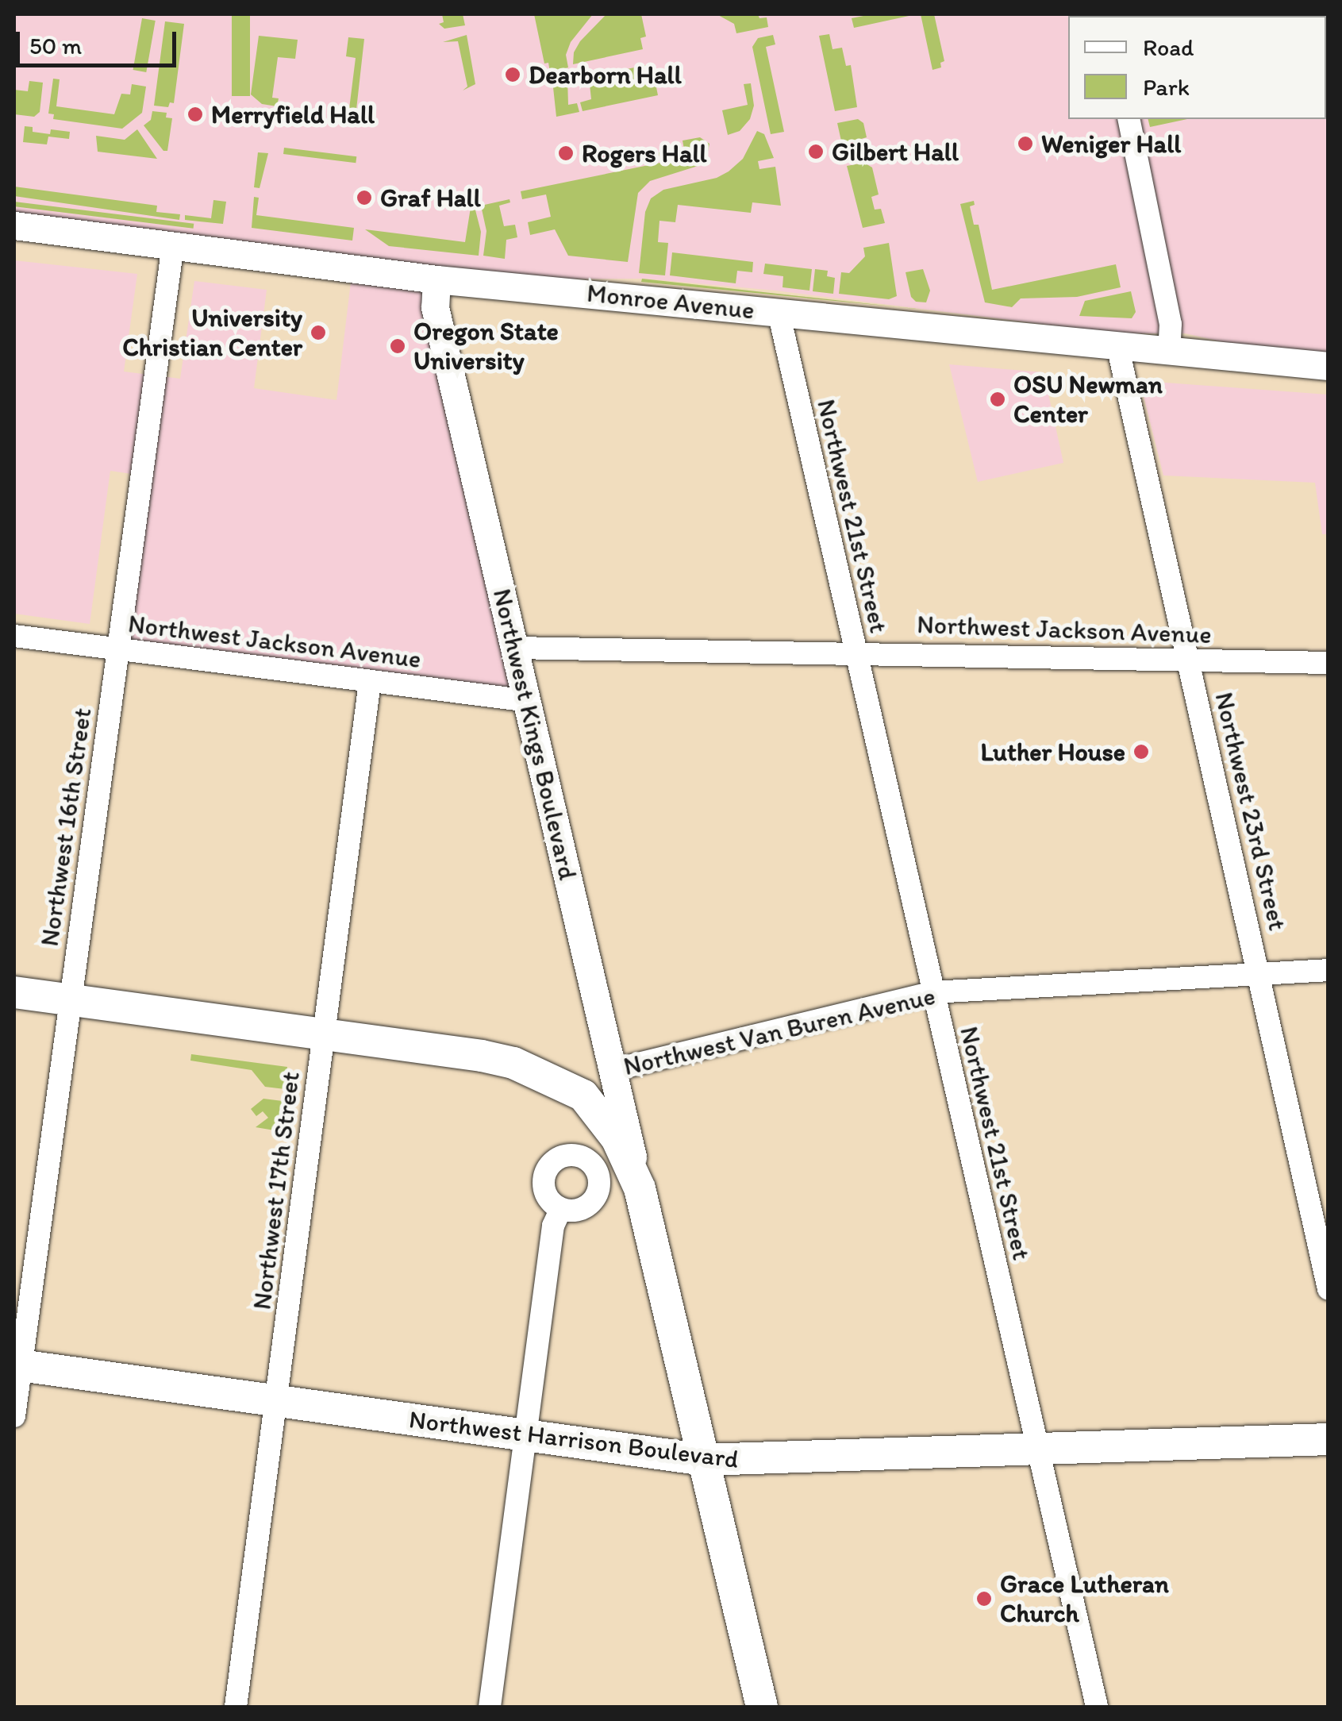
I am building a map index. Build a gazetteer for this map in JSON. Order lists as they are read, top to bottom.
{
  "streets": {
    "main road": ["Northwest Kings Boulevard", "Northwest Harrison Boulevard"],
    "street": [
      "Monroe Avenue",
      "Northwest 21st Street",
      "Northwest Jackson Avenue",
      "Northwest 23rd Street",
      "Northwest 16th Street",
      "Northwest Van Buren Avenue",
      "Northwest 17th Street"
    ]
  },
  "crossings": [
    ["Monroe Avenue", "Northwest 21st Street"],
    ["Monroe Avenue", "Northwest Kings Boulevard"],
    ["Monroe Avenue", "Northwest 23rd Street"],
    ["Monroe Avenue", "Northwest 16th Street"],
    ["Northwest 21st Street", "Northwest Jackson Avenue"],
    ["Northwest 21st Street", "Northwest Van Buren Avenue"],
    ["Northwest 21st Street", "Northwest Harrison Boulevard"],
    ["Northwest Jackson Avenue", "Northwest Kings Boulevard"],
    ["Northwest Jackson Avenue", "Northwest 23rd Street"],
    ["Northwest Jackson Avenue", "Northwest 16th Street"],
    ["Northwest Jackson Avenue", "Northwest 17th Street"],
    ["Northwest Kings Boulevard", "Northwest Van Buren Avenue"],
    ["Northwest Kings Boulevard", "Northwest Harrison Boulevard"],
    ["Northwest 23rd Street", "Northwest Van Buren Avenue"],
    ["Northwest 16th Street", "Northwest Harrison Boulevard"],
    ["Northwest 17th Street", "Northwest Harrison Boulevard"]
  ],
  "places": [
    "Dearborn Hall",
    "Merryfield Hall",
    "Weniger Hall",
    "Gilbert Hall",
    "Rogers Hall",
    "Graf Hall",
    "University Christian Center",
    "Oregon State University",
    "OSU Newman Center",
    "Luther House",
    "Grace Lutheran Church"
  ],
  "legend": ["Road", "Park"],
  "scale_bar": "50 m"
}
